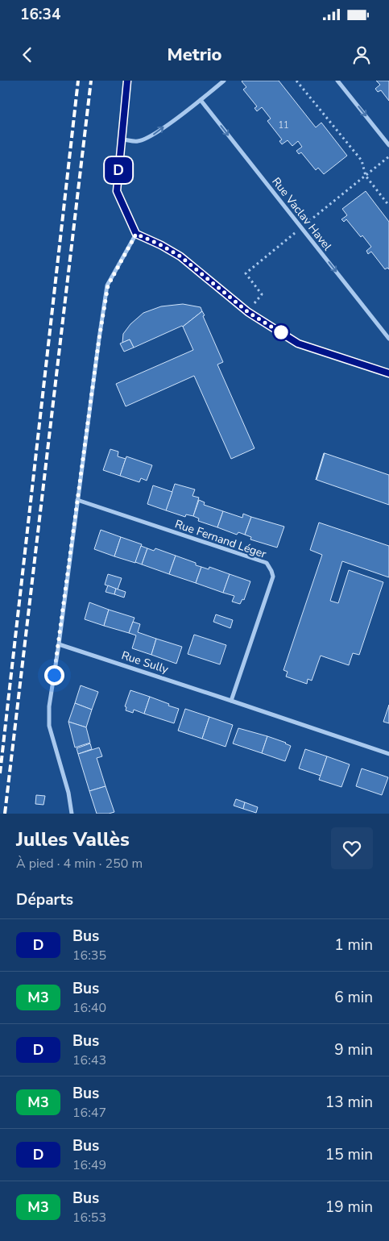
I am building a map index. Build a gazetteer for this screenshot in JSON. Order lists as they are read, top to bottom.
{
  "streets": {
    "street": ["Rue Vaclav Havel", "Rue Fernand Léger", "Rue Sully"]
  },
  "crossings": [
    ["Rue Fernand Léger", "Rue Sully"]
  ],
  "one_way": ["Rue Vaclav Havel"],
  "lines": ["bus line D"],
  "house_numbers": ["11"],
  "page": {
    "status": "16:34",
    "header": "Metrio",
    "on_map": "D",
    "heading": [
      ["Julles Vallès", "À pied · 4 min · 250 m"],
      "Départs"
    ],
    "list": [
      {
        "mark": "D",
        "name": "Bus",
        "note": "16:35",
        "value": "1 min"
      },
      {
        "mark": "M3",
        "name": "Bus",
        "note": "16:40",
        "value": "6 min"
      },
      {
        "mark": "D",
        "name": "Bus",
        "note": "16:43",
        "value": "9 min"
      },
      {
        "mark": "M3",
        "name": "Bus",
        "note": "16:47",
        "value": "13 min"
      },
      {
        "mark": "D",
        "name": "Bus",
        "note": "16:49",
        "value": "15 min"
      },
      {
        "mark": "M3",
        "name": "Bus",
        "note": "16:53",
        "value": "19 min"
      }
    ]
  }
}
